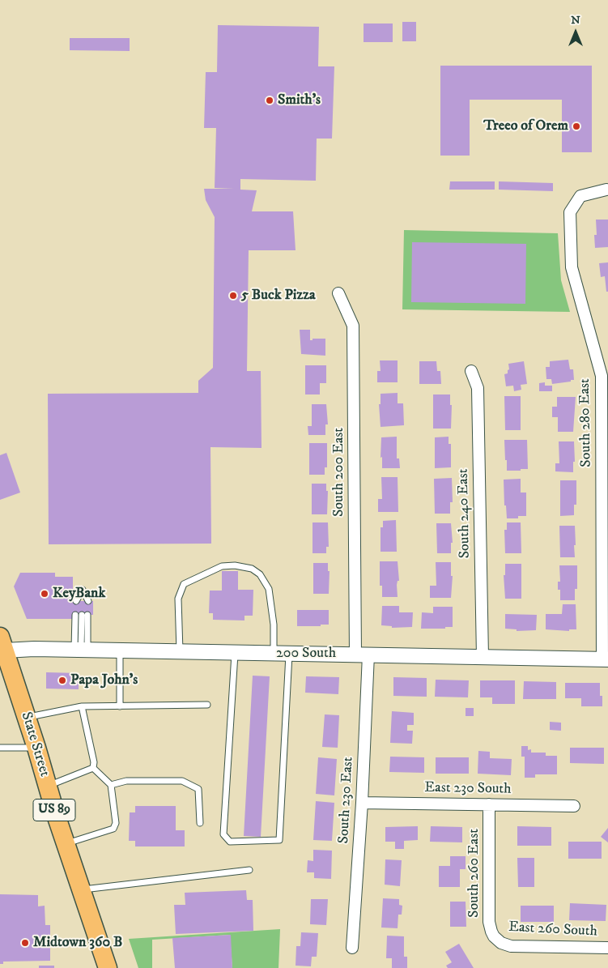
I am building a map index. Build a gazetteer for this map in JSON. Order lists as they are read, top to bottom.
{
  "streets": {
    "main road": ["State Street", "US 89"],
    "street": [
      "South 280 East",
      "South 200 East",
      "South 240 East",
      "200 South",
      "East 230 South",
      "South 230 East",
      "South 260 East",
      "East 260 South"
    ]
  },
  "crossings": [
    ["South 280 East", "200 South"],
    ["South 200 East", "200 South"],
    ["South 200 East", "South 230 East"],
    ["South 240 East", "200 South"],
    ["200 South", "State Street"],
    ["200 South", "South 230 East"],
    ["East 230 South", "South 230 East"],
    ["East 230 South", "South 260 East"],
    ["South 260 East", "East 260 South"]
  ],
  "places": [
    "Smith's",
    "Treeo of Orem",
    "5 Buck Pizza",
    "KeyBank",
    "Papa John's",
    "Midtown 360 B"
  ],
  "north": "top"
}
